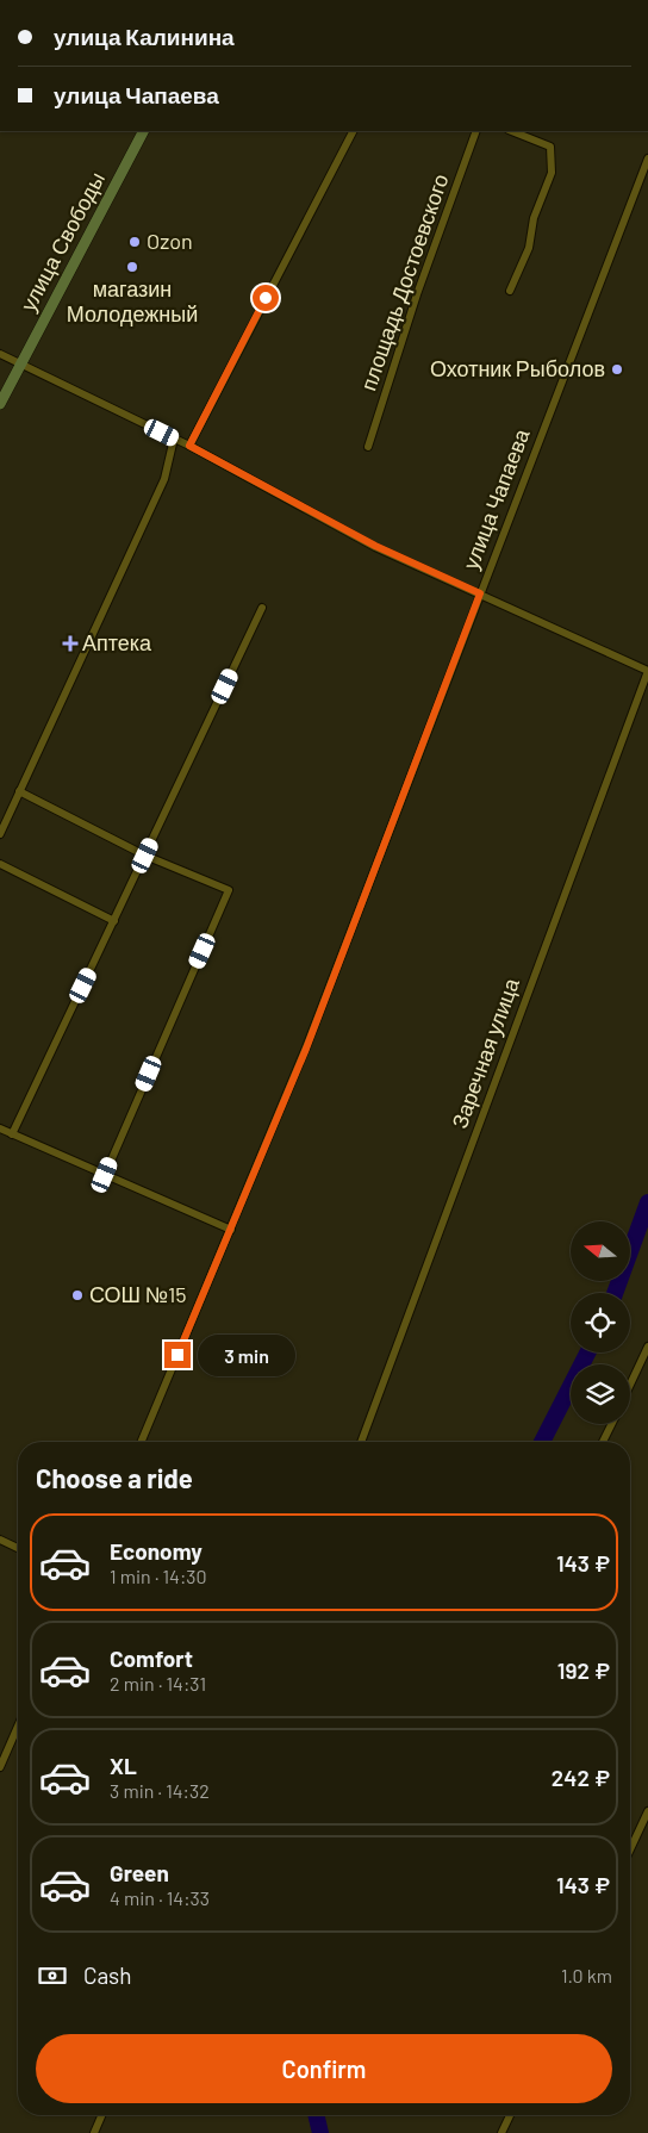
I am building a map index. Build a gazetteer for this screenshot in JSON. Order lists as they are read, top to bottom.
{
  "streets": {
    "main road": ["улица Свободы"],
    "street": ["площадь Достоевского", "улица Чапаева", "Заречная улица"]
  },
  "places": {
    "other": [
      "Ozon",
      "магазин Молодежный",
      "Охотник Рыболов",
      "СОШ №15"
    ],
    "health": ["Аптека"]
  },
  "north": "left",
  "page": {
    "banner": ["улица Калинина", "улица Чапаева"],
    "bubble": "3 min",
    "heading": "Choose a ride",
    "list": [
      {
        "name": "Economy",
        "note": "1 min · 14:30",
        "value": "143 ₽"
      },
      {
        "name": "Comfort",
        "note": "2 min · 14:31",
        "value": "192 ₽"
      },
      {
        "name": "XL",
        "note": "3 min · 14:32",
        "value": "242 ₽"
      },
      {
        "name": "Green",
        "note": "4 min · 14:33",
        "value": "143 ₽"
      }
    ],
    "pay": ["Cash", "1.0 km"],
    "buttons": "Confirm"
  }
}
